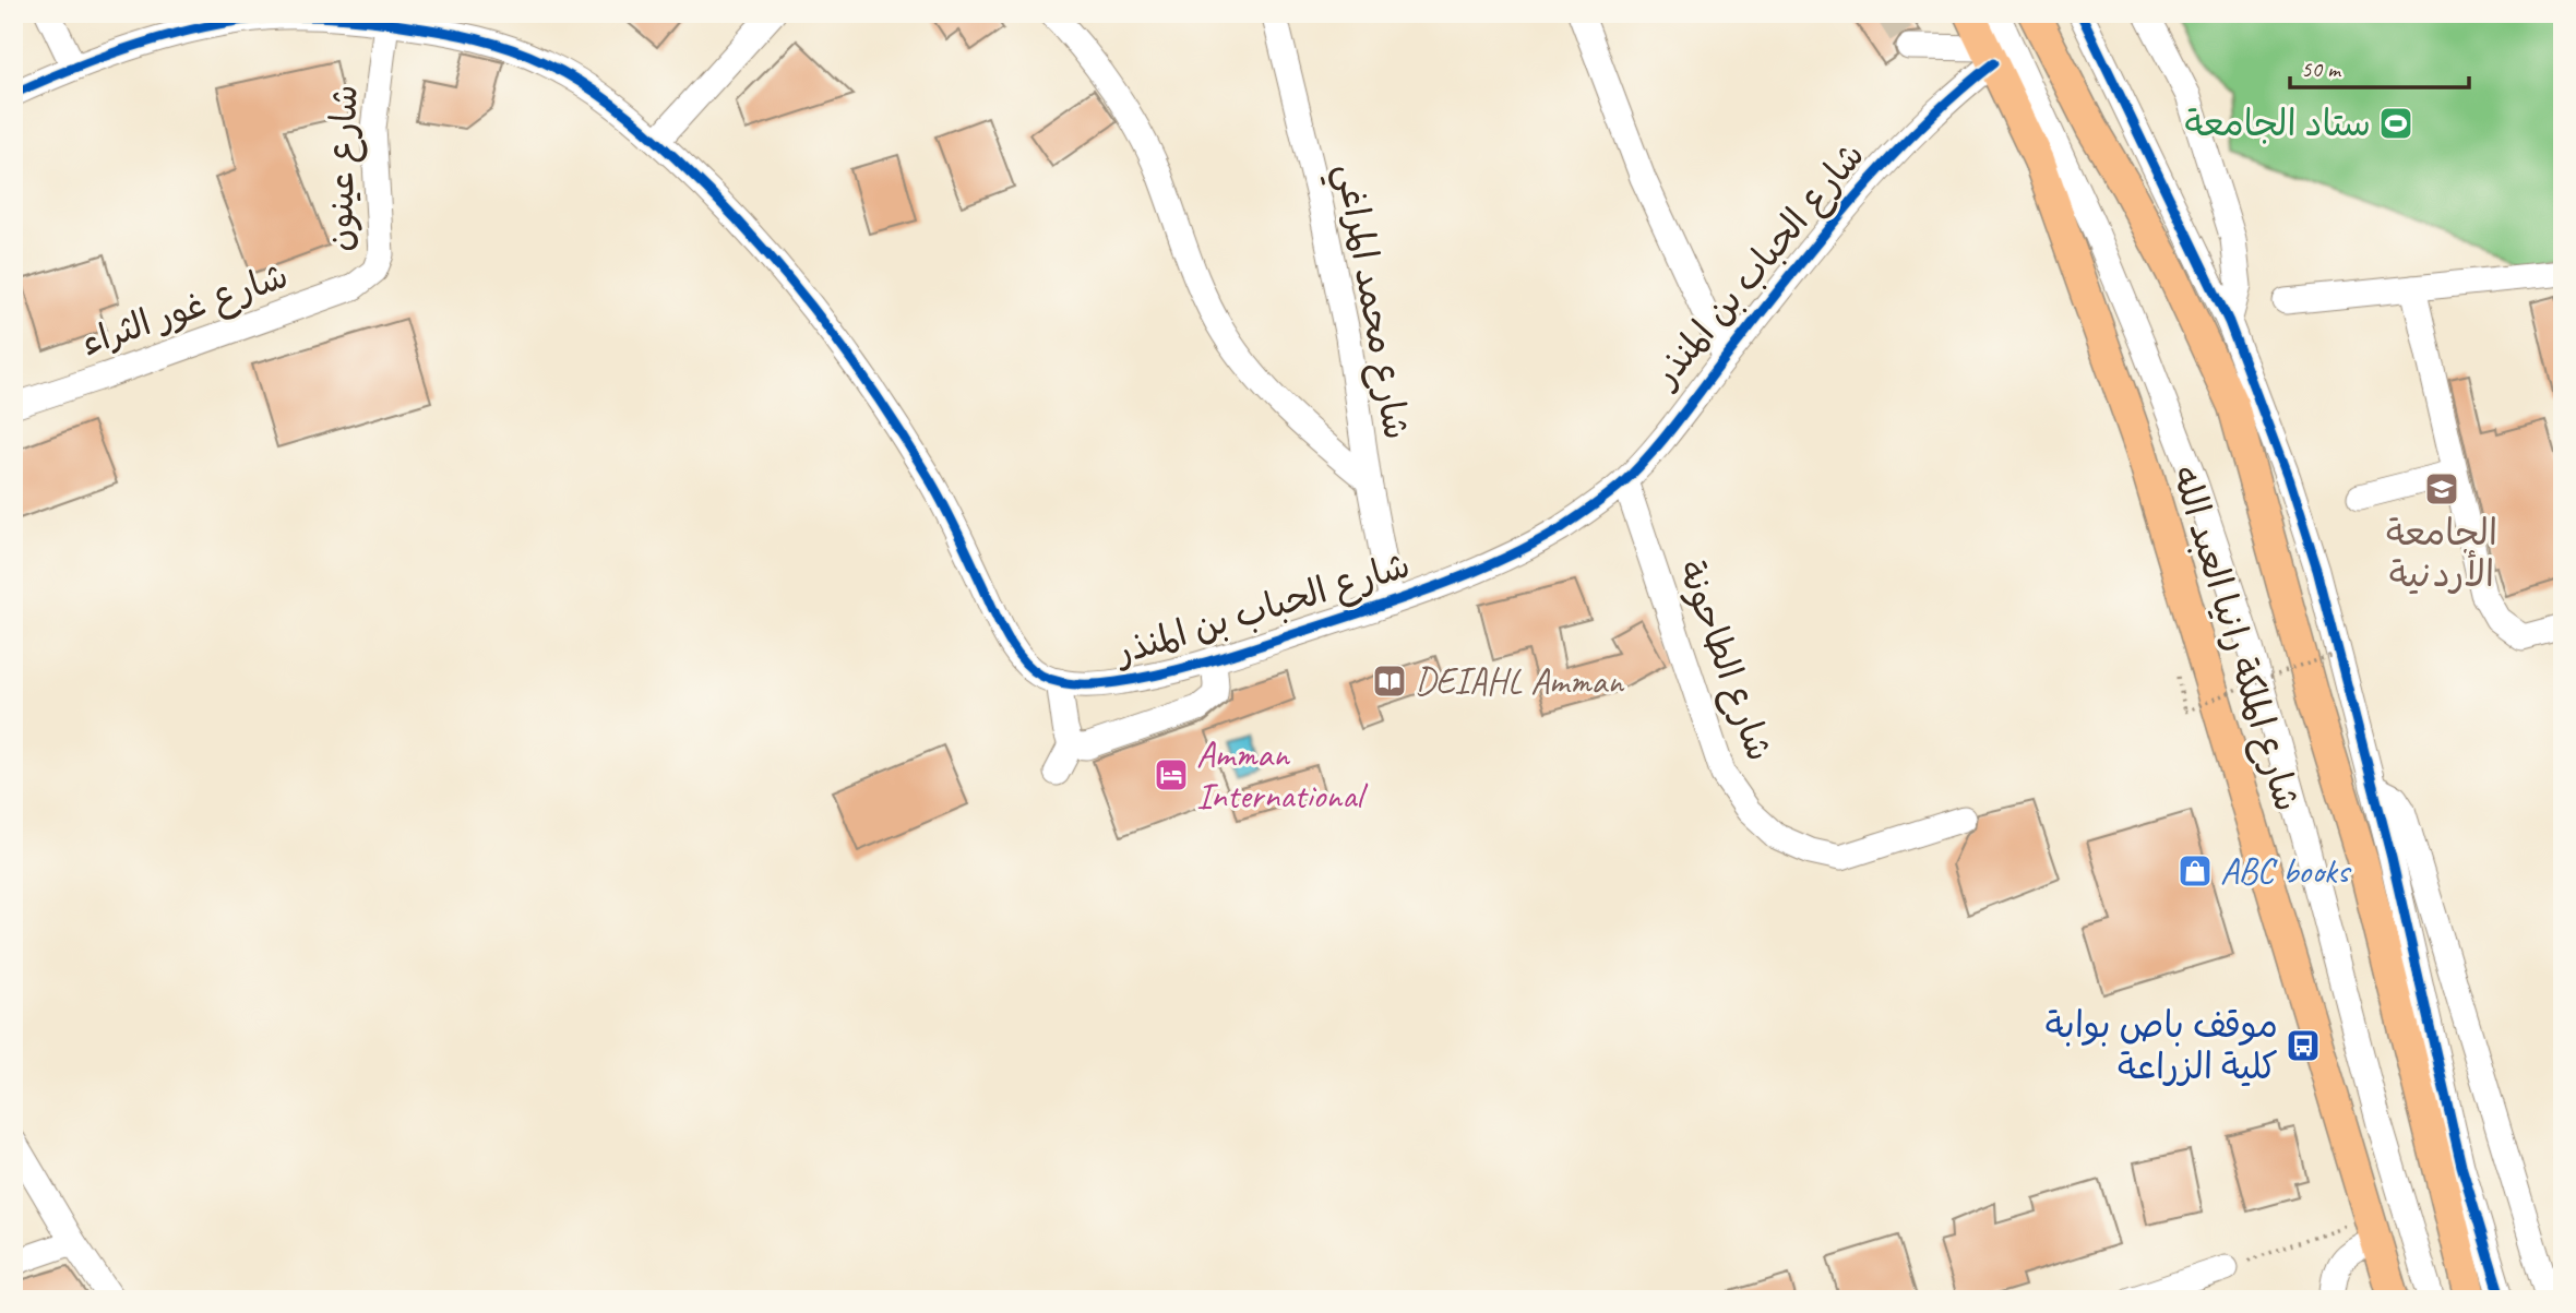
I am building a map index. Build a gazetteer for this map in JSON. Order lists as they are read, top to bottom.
{
  "streets": {
    "main road": ["شارع الملكة رانيا العبد الله"],
    "street": [
      "شارع عينون",
      "شارع الحباب بن المنذر",
      "شارع محمد المراغي",
      "شارع غور الثراء",
      "شارع الطاحونة"
    ]
  },
  "crossings": [
    ["شارع عينون", "شارع الحباب بن المنذر"],
    ["شارع عينون", "شارع غور الثراء"],
    ["شارع الحباب بن المنذر", "شارع محمد المراغي"],
    ["شارع الحباب بن المنذر", "شارع الملكة رانيا العبد الله"],
    ["شارع الحباب بن المنذر", "شارع الطاحونة"]
  ],
  "places": {
    "sports": ["ستاد الجامعة"],
    "school or university": ["الجامعة الأردنية"],
    "library": ["DEIAHL Amman"],
    "hotel": ["Amman International"],
    "shop": ["ABC books"],
    "bus stop": ["موقف باص بوابة كلية الزراعة"]
  },
  "scale_bar": "50 m"
}
